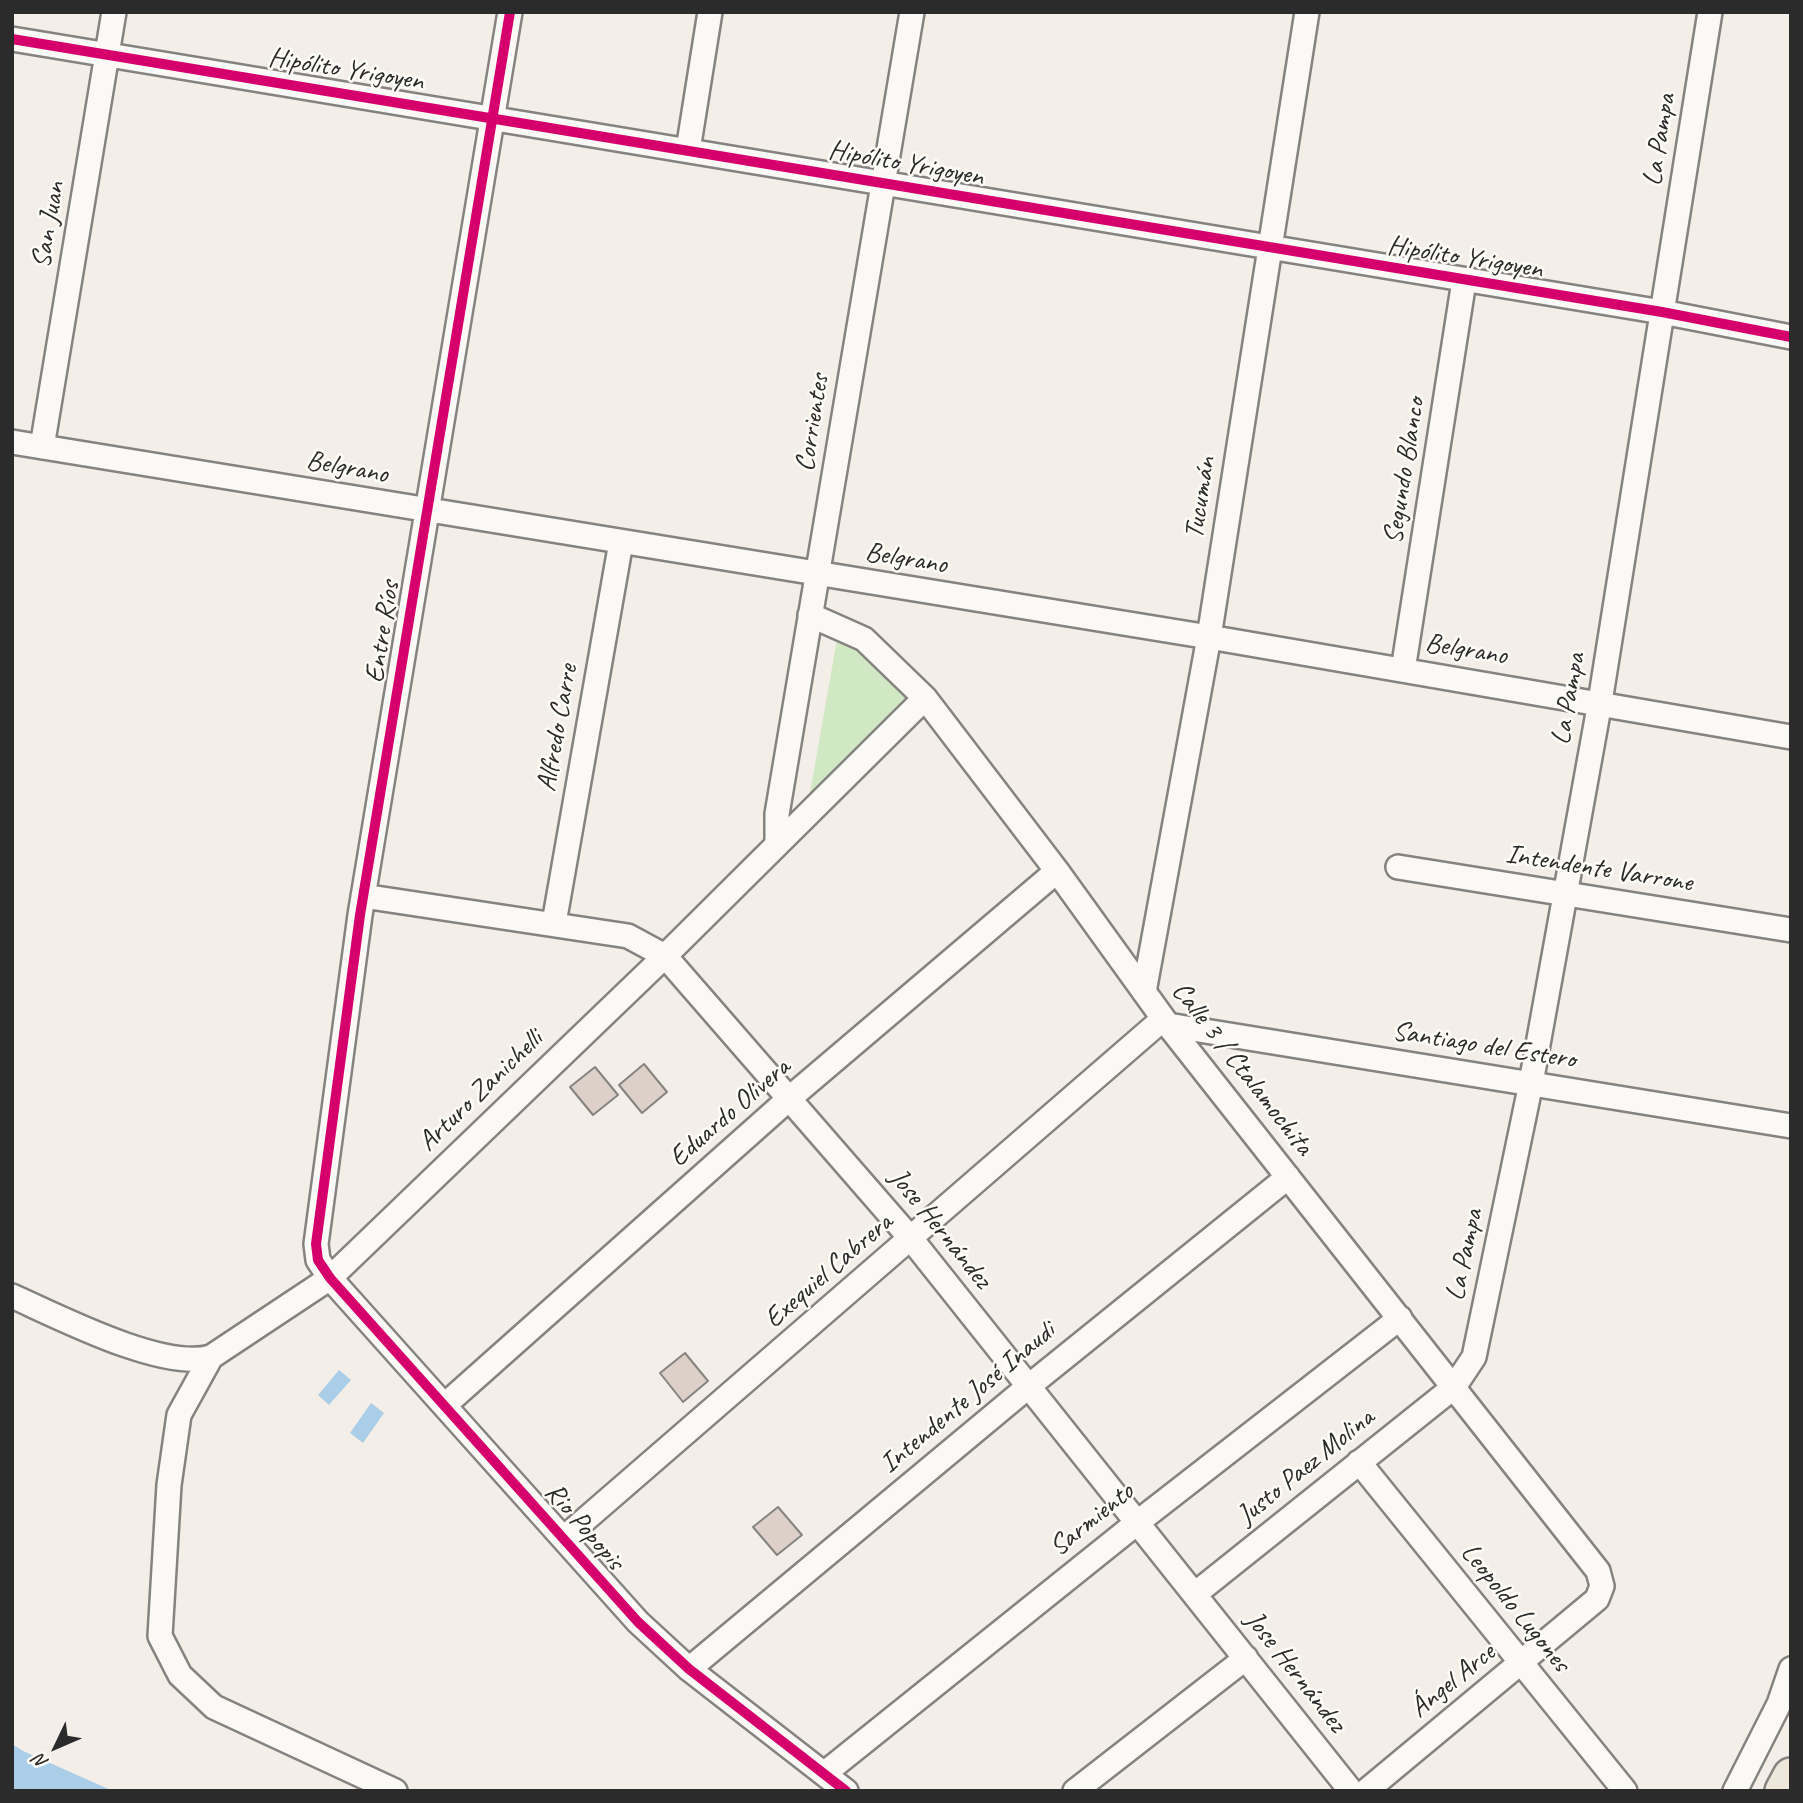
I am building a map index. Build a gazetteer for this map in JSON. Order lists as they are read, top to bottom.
{
  "streets": {
    "street": [
      "Hipólito Yrigoyen",
      "La Pampa",
      "San Juan",
      "Corrientes",
      "Belgrano",
      "Segundo Blanco",
      "Tucumán",
      "Entre Ríos",
      "Alfredo Carre",
      "Intendente Varrone",
      "Santiago del Estero",
      "Calle 3 / Ctalamochita",
      "Arturo Zanichelli",
      "Eduardo Olivera",
      "Jose Hernández",
      "Exequiel Cabrera",
      "Intendente José Inaudi",
      "Justo Paez Molina",
      "Sarmiento",
      "Rio Popopis",
      "Leopoldo Lugones",
      "Ángel Arce"
    ]
  },
  "crossings": [
    ["Hipólito Yrigoyen", "La Pampa"],
    ["Hipólito Yrigoyen", "San Juan"],
    ["Hipólito Yrigoyen", "Corrientes"],
    ["Hipólito Yrigoyen", "Segundo Blanco"],
    ["Hipólito Yrigoyen", "Tucumán"],
    ["Hipólito Yrigoyen", "Entre Ríos"],
    ["La Pampa", "Belgrano"],
    ["La Pampa", "Intendente Varrone"],
    ["La Pampa", "Santiago del Estero"],
    ["La Pampa", "Calle 3 / Ctalamochita"],
    ["La Pampa", "Justo Paez Molina"],
    ["San Juan", "Belgrano"],
    ["Corrientes", "Belgrano"],
    ["Corrientes", "Calle 3 / Ctalamochita"],
    ["Corrientes", "Arturo Zanichelli"],
    ["Belgrano", "Segundo Blanco"],
    ["Belgrano", "Tucumán"],
    ["Belgrano", "Entre Ríos"],
    ["Belgrano", "Alfredo Carre"],
    ["Tucumán", "Calle 3 / Ctalamochita"],
    ["Entre Ríos", "Arturo Zanichelli"],
    ["Entre Ríos", "Jose Hernández"],
    ["Entre Ríos", "Rio Popopis"],
    ["Alfredo Carre", "Jose Hernández"],
    ["Santiago del Estero", "Calle 3 / Ctalamochita"],
    ["Santiago del Estero", "Exequiel Cabrera"],
    ["Calle 3 / Ctalamochita", "Arturo Zanichelli"],
    ["Calle 3 / Ctalamochita", "Eduardo Olivera"],
    ["Calle 3 / Ctalamochita", "Exequiel Cabrera"],
    ["Calle 3 / Ctalamochita", "Intendente José Inaudi"],
    ["Calle 3 / Ctalamochita", "Justo Paez Molina"],
    ["Calle 3 / Ctalamochita", "Sarmiento"],
    ["Calle 3 / Ctalamochita", "Ángel Arce"],
    ["Arturo Zanichelli", "Jose Hernández"],
    ["Arturo Zanichelli", "Rio Popopis"],
    ["Eduardo Olivera", "Jose Hernández"],
    ["Eduardo Olivera", "Rio Popopis"],
    ["Jose Hernández", "Exequiel Cabrera"],
    ["Jose Hernández", "Intendente José Inaudi"],
    ["Jose Hernández", "Justo Paez Molina"],
    ["Jose Hernández", "Sarmiento"],
    ["Exequiel Cabrera", "Rio Popopis"],
    ["Intendente José Inaudi", "Rio Popopis"],
    ["Justo Paez Molina", "Leopoldo Lugones"],
    ["Sarmiento", "Rio Popopis"],
    ["Leopoldo Lugones", "Ángel Arce"]
  ],
  "north": "bottom left"
}
